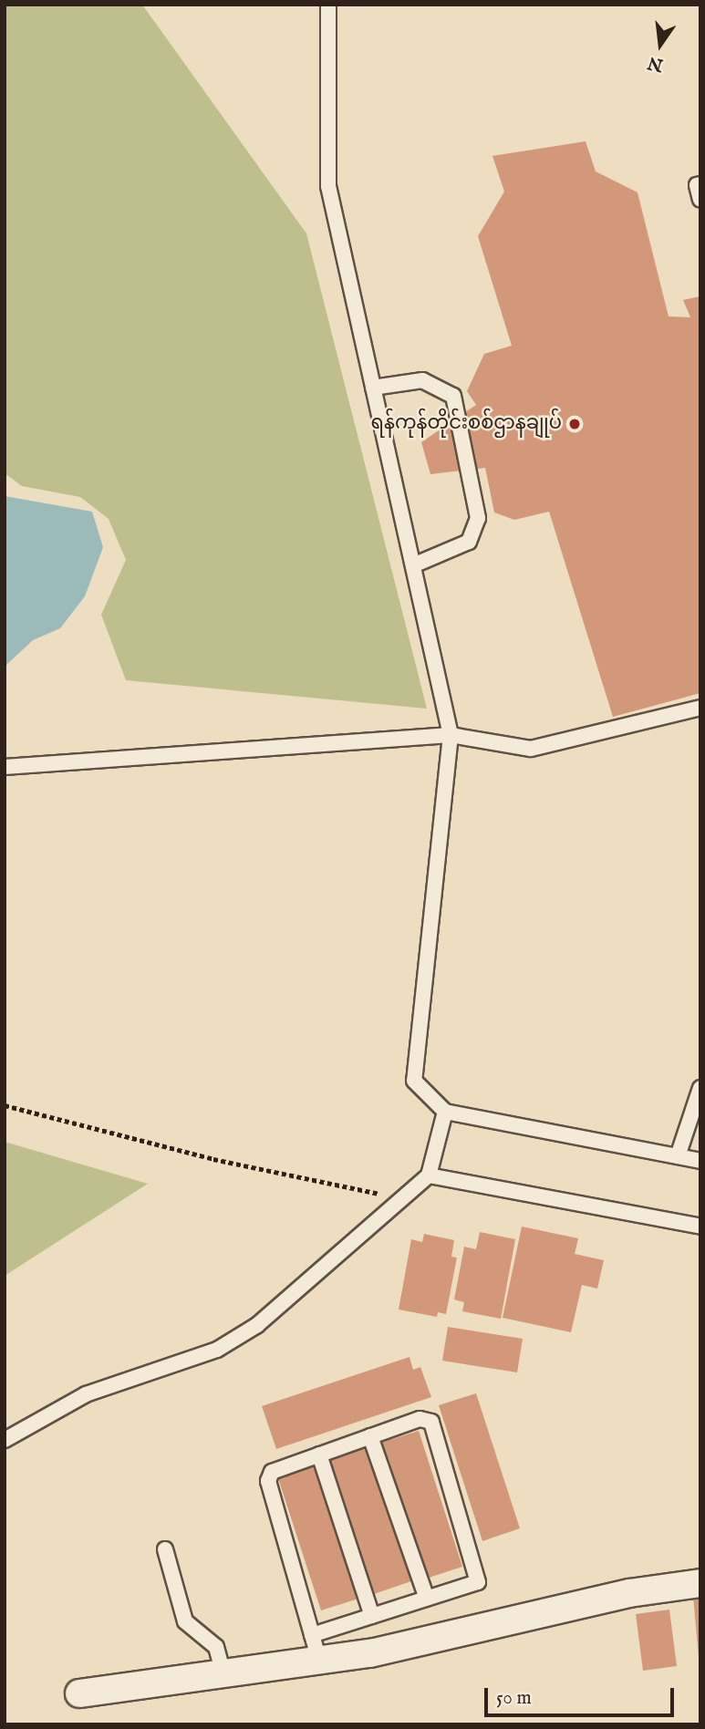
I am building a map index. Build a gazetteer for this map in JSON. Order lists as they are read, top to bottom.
{
  "places": ["ရန်ကုန်တိုင်းစစ်ဌာနချုပ်"],
  "scale_bar": "50 m",
  "north": "bottom"
}
